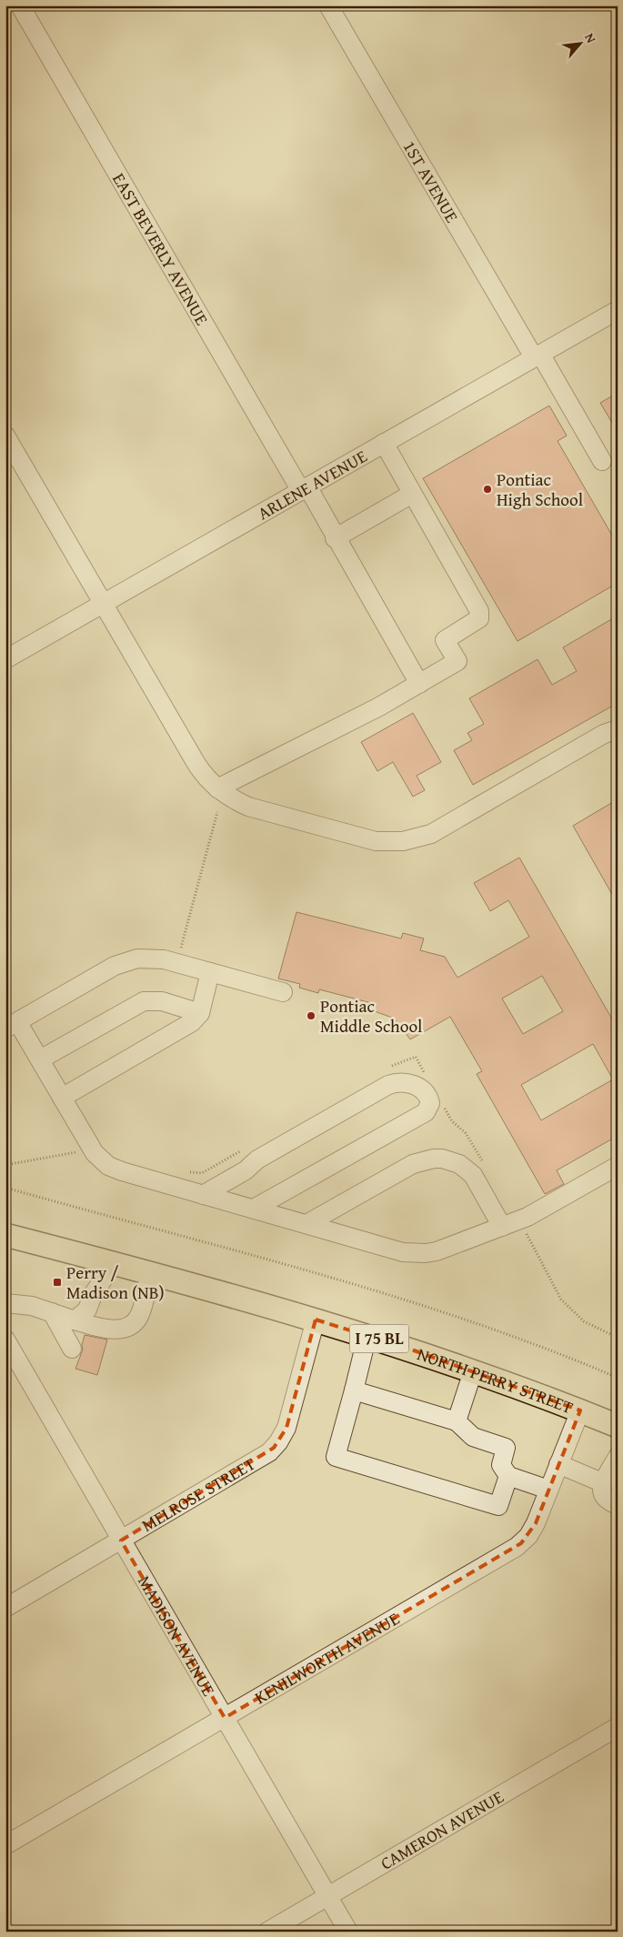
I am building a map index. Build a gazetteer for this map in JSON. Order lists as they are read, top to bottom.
{
  "streets": {
    "main road": ["I 75 BL", "NORTH PERRY STREET"],
    "street": [
      "1ST AVENUE",
      "EAST BEVERLY AVENUE",
      "ARLENE AVENUE",
      "MELROSE STREET",
      "MADISON AVENUE",
      "KENILWORTH AVENUE",
      "CAMERON AVENUE"
    ]
  },
  "crossings": [
    ["1ST AVENUE", "ARLENE AVENUE"],
    ["EAST BEVERLY AVENUE", "ARLENE AVENUE"],
    ["NORTH PERRY STREET", "MELROSE STREET"],
    ["NORTH PERRY STREET", "KENILWORTH AVENUE"],
    ["MELROSE STREET", "MADISON AVENUE"],
    ["MADISON AVENUE", "KENILWORTH AVENUE"],
    ["MADISON AVENUE", "CAMERON AVENUE"]
  ],
  "places": {
    "other": ["Pontiac High School", "Pontiac Middle School"],
    "transit": ["Perry / Madison (NB)"]
  },
  "north": "top right"
}
